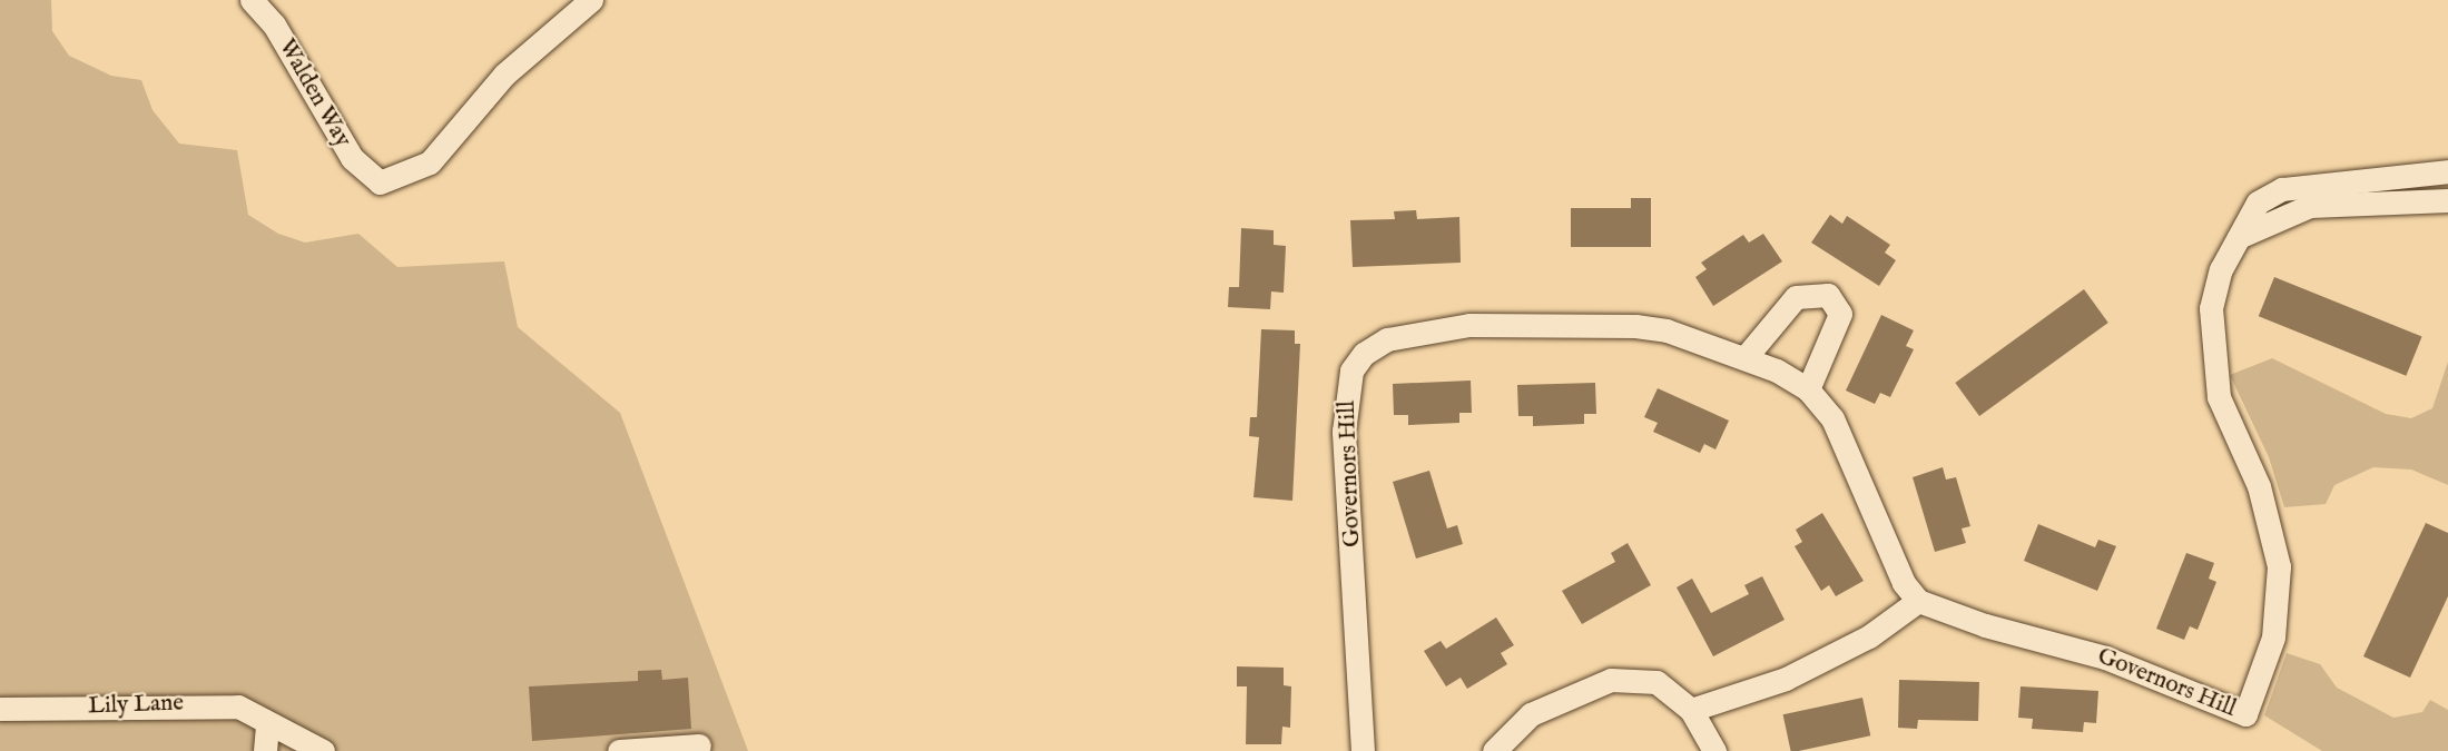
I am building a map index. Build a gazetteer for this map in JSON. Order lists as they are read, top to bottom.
{
  "streets": {
    "street": ["Walden Way", "Governors Hill", "Lily Lane"]
  }
}
